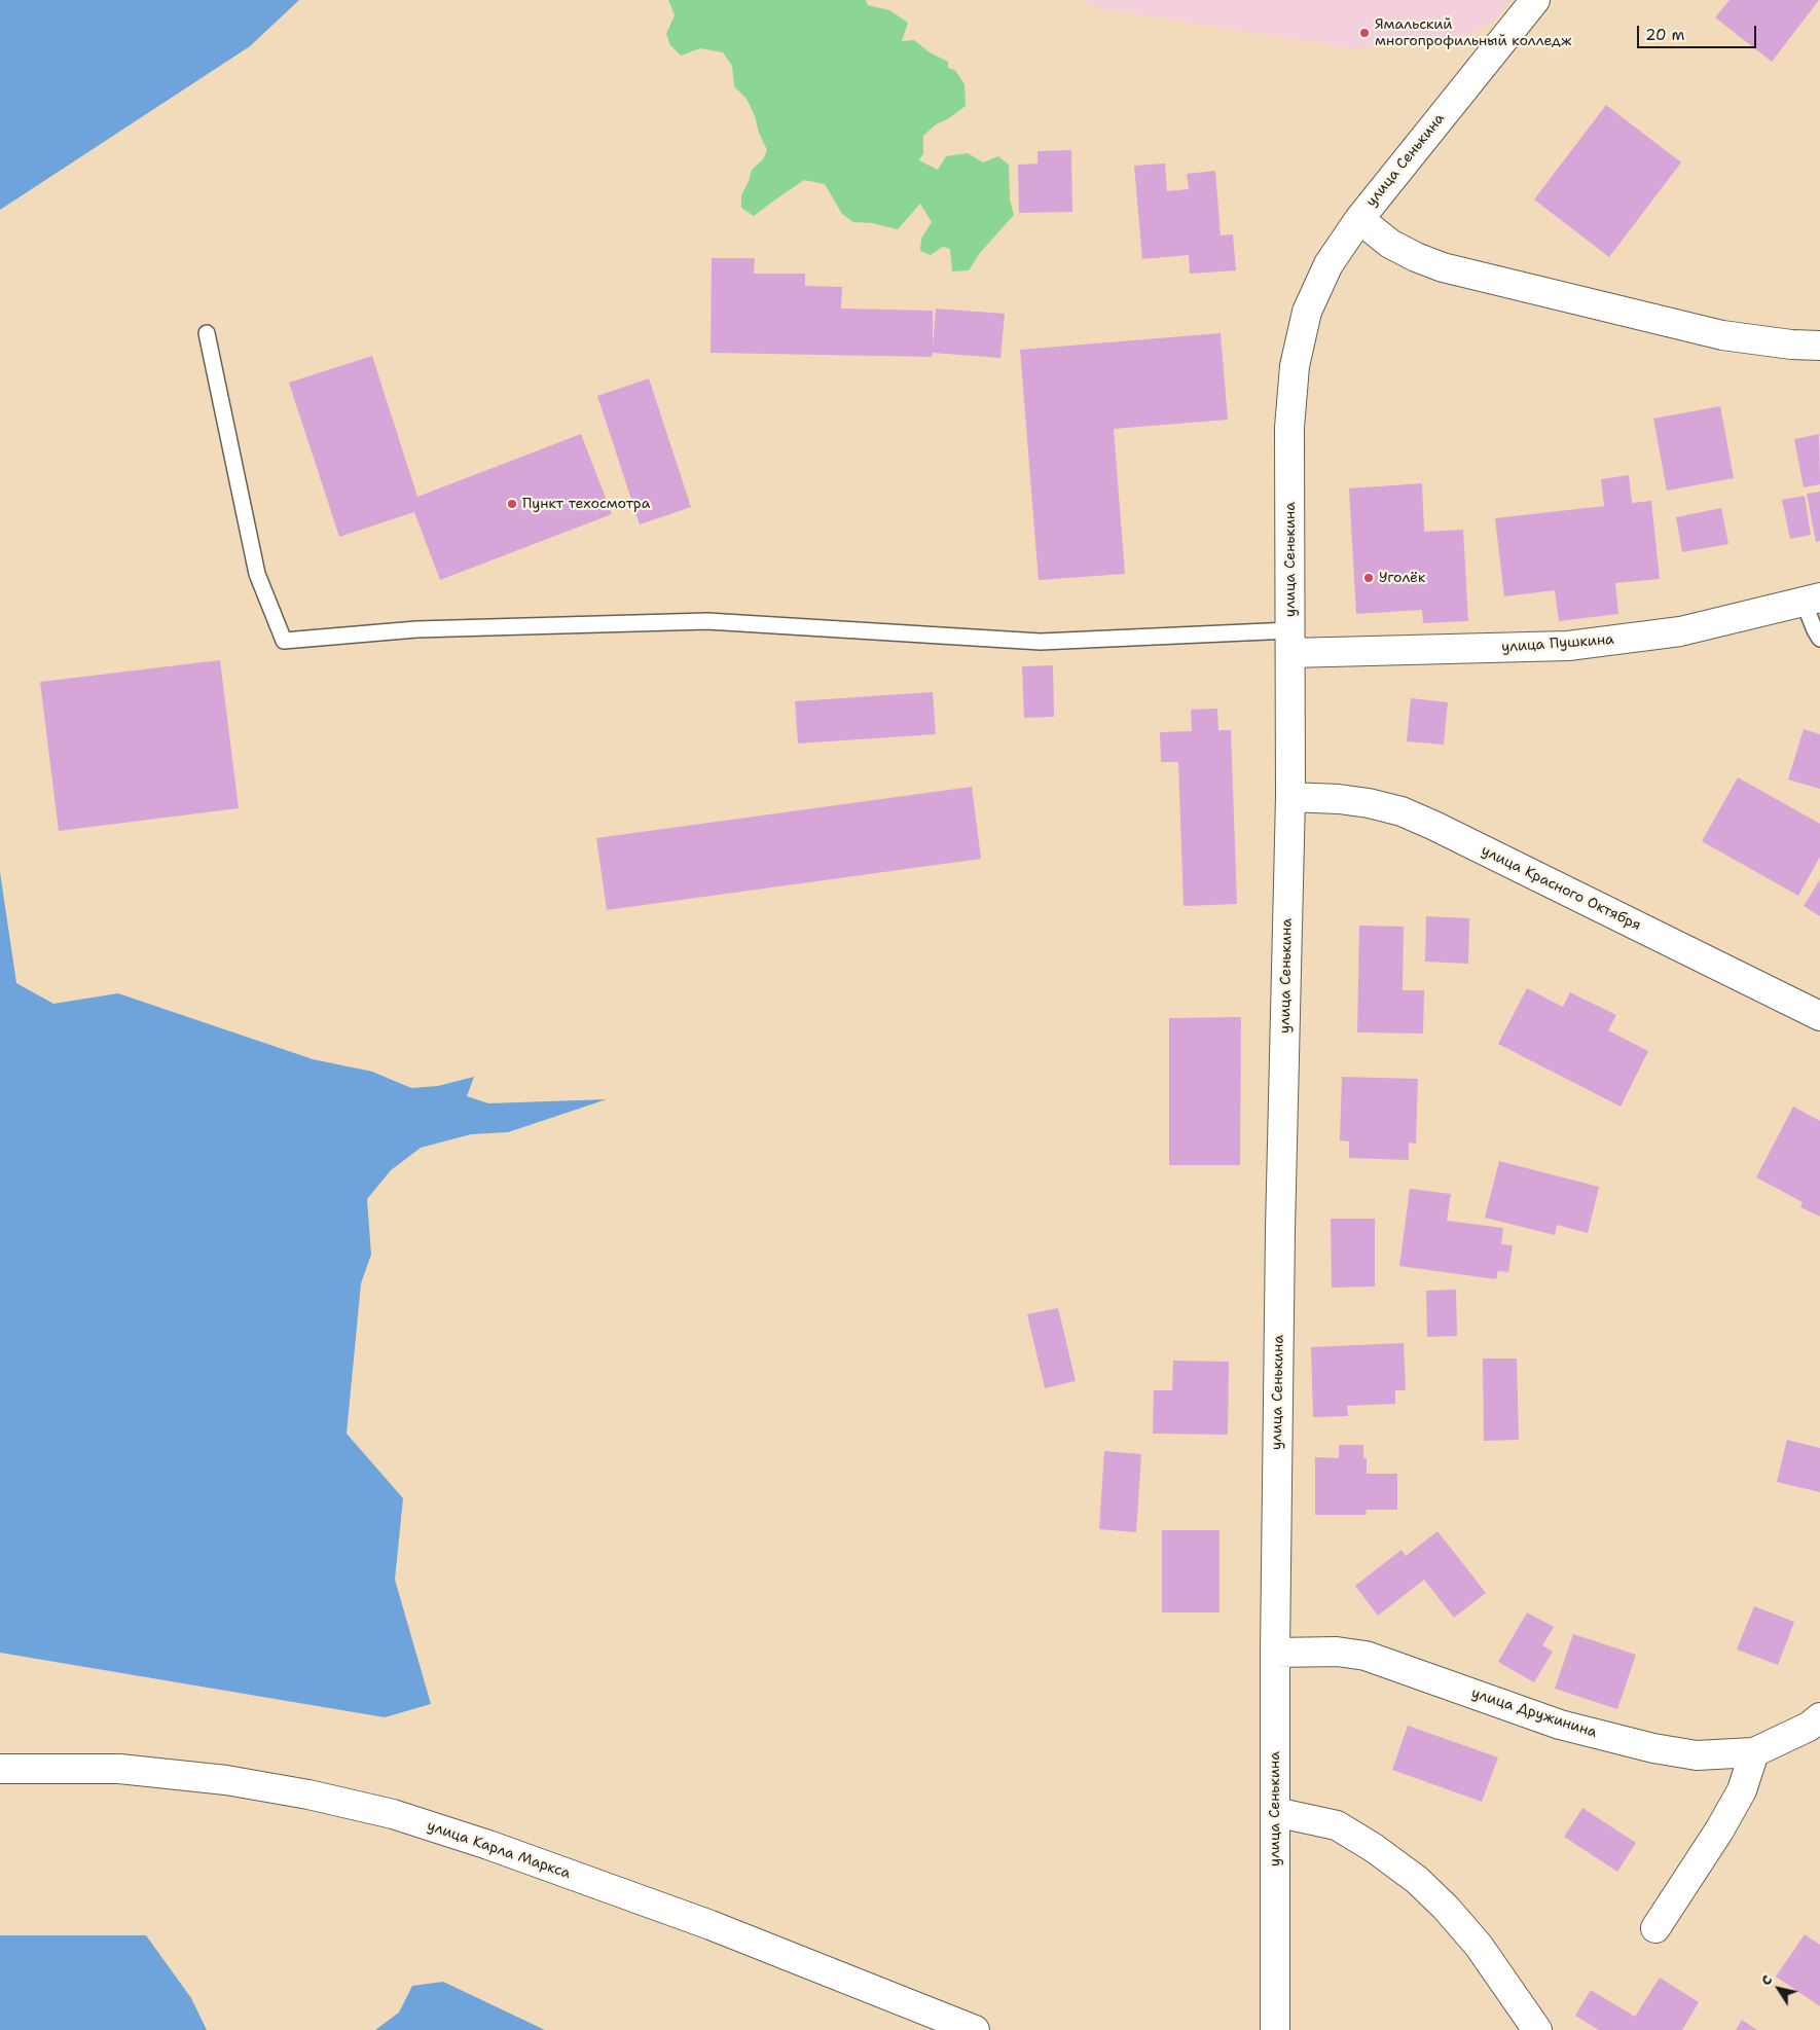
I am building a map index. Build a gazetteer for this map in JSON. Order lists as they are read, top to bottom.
{
  "streets": {
    "street": [
      "улица Сенькина",
      "улица Пушкина",
      "улица Красного Октября",
      "улица Дружинина",
      "улица Карла Маркса"
    ]
  },
  "crossings": [
    ["улица Сенькина", "улица Пушкина"],
    ["улица Сенькина", "улица Красного Октября"],
    ["улица Сенькина", "улица Дружинина"]
  ],
  "places": ["Ямальский многопрофильный колледж", "Пункт техосмотра", "Уголёк"],
  "scale_bar": "20 m",
  "north": "top left"
}
